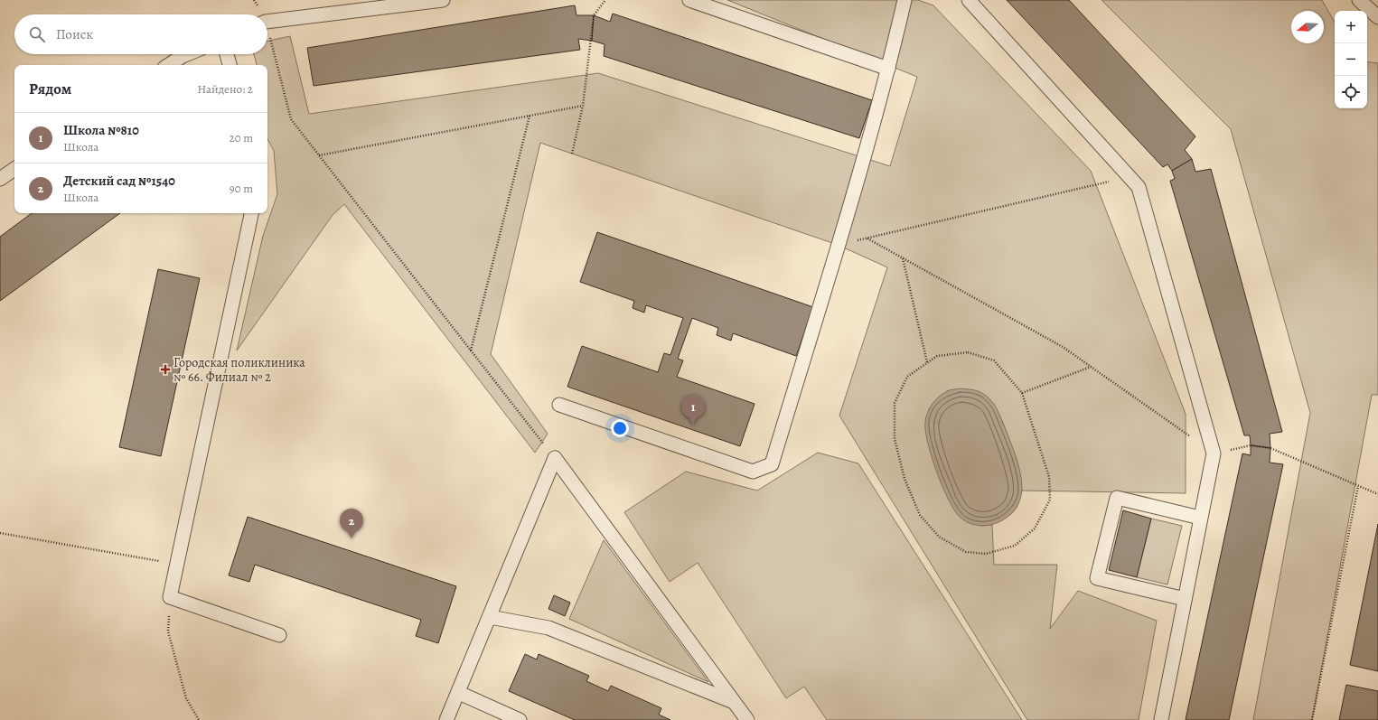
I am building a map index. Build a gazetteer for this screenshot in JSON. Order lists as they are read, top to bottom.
{
  "places": {
    "health": ["Городская поликлиника № 66. Филиал № 2"]
  },
  "north": "left",
  "page": {
    "map_buttons": ["+", "−"],
    "search": "Поиск",
    "heading": ["Рядом", "Найдено: 2"],
    "list": [
      {
        "mark": "1",
        "name": "Школа №810",
        "note": "Школа",
        "value": "20 m"
      },
      {
        "mark": "2",
        "name": "Детский сад №1540",
        "note": "Школа",
        "value": "90 m"
      }
    ],
    "pins": ["1", "2"]
  }
}
